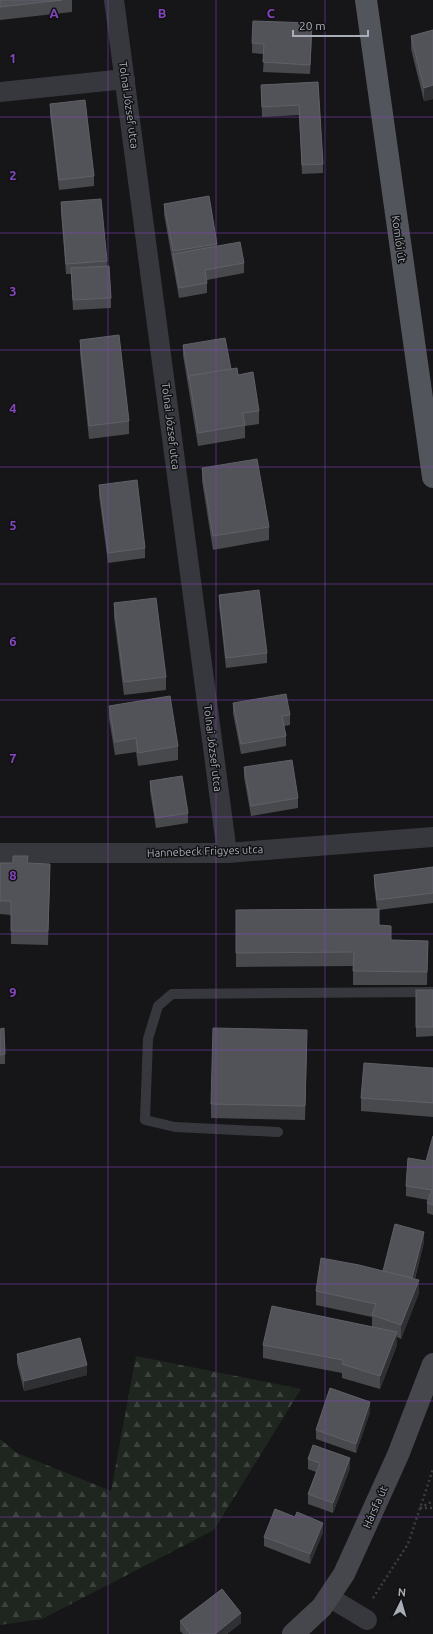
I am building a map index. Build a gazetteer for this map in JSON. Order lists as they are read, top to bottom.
{
  "streets": {
    "main road": ["Komlói út"],
    "street": ["Tolnai József utca", "Hannebeck Frigyes utca", "Hársfa út"]
  },
  "crossings": [
    ["Tolnai József utca", "Hannebeck Frigyes utca"]
  ],
  "scale_bar": "20 m",
  "north": "top",
  "grid": {
    "columns": ["A", "B", "C"],
    "rows": [
      "1",
      "2",
      "3",
      "4",
      "5",
      "6",
      "7",
      "8",
      "9"
    ]
  }
}
